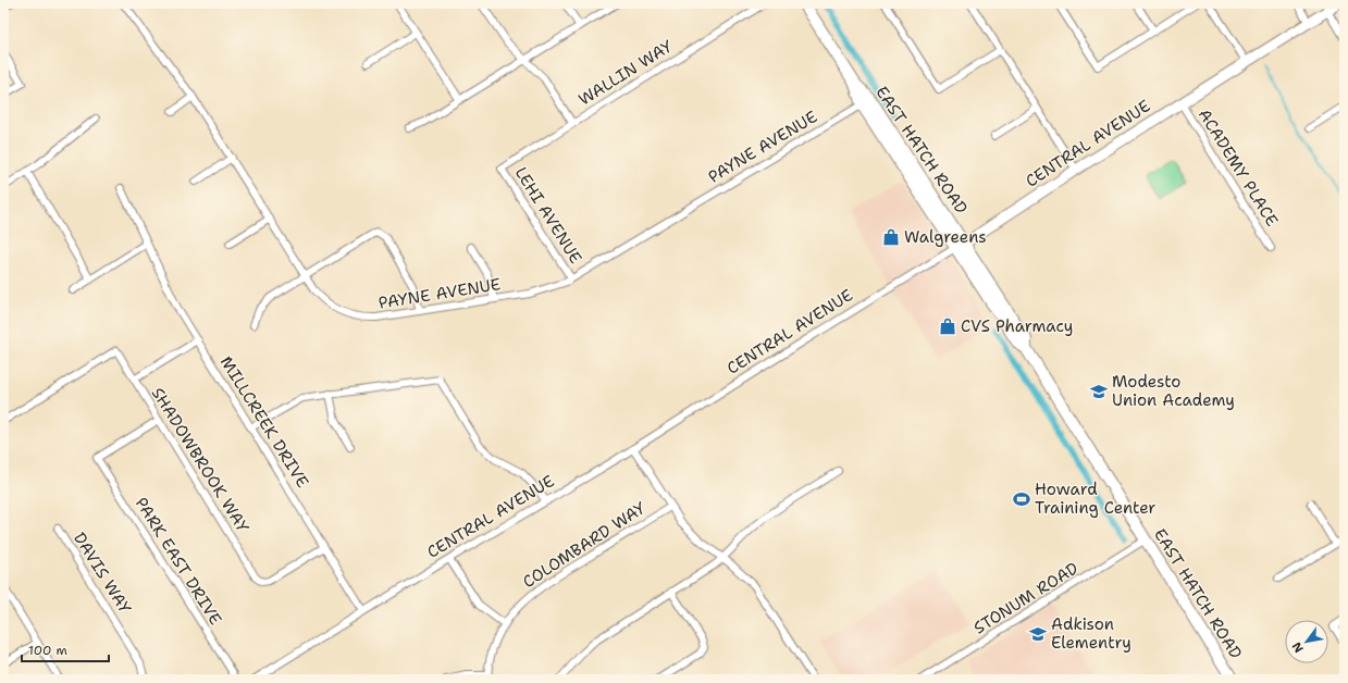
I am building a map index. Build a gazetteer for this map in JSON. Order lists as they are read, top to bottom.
{
  "streets": {
    "main road": ["EAST HATCH ROAD"],
    "street": [
      "WALLIN WAY",
      "CENTRAL AVENUE",
      "PAYNE AVENUE",
      "ACADEMY PLACE",
      "LEHI AVENUE",
      "MILLCREEK DRIVE",
      "SHADOWBROOK WAY",
      "COLOMBARD WAY",
      "PARK EAST DRIVE",
      "DAVIS WAY",
      "STONUM ROAD"
    ]
  },
  "crossings": [
    ["WALLIN WAY", "LEHI AVENUE"],
    ["CENTRAL AVENUE", "EAST HATCH ROAD"],
    ["CENTRAL AVENUE", "ACADEMY PLACE"],
    ["CENTRAL AVENUE", "MILLCREEK DRIVE"],
    ["PAYNE AVENUE", "EAST HATCH ROAD"],
    ["PAYNE AVENUE", "LEHI AVENUE"],
    ["EAST HATCH ROAD", "STONUM ROAD"],
    ["MILLCREEK DRIVE", "SHADOWBROOK WAY"],
    ["SHADOWBROOK WAY", "PARK EAST DRIVE"]
  ],
  "places": {
    "shop": ["Walgreens", "CVS Pharmacy"],
    "school or university": ["Modesto Union Academy", "Adkison Elementry"],
    "sports": ["Howard Training Center"]
  },
  "scale_bar": "100 m",
  "north": "bottom left"
}
